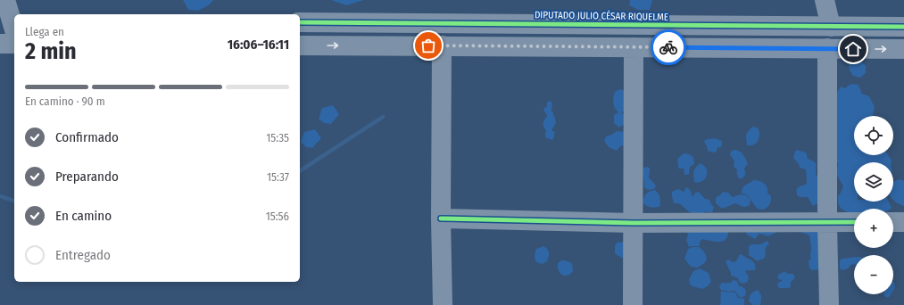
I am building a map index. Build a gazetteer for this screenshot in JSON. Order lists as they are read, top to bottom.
{
  "streets": {
    "street": ["DIPUTADO JULIO CÉSAR RIQUELME"]
  },
  "page": {
    "heading": ["2 min", "Llega en", "16:06–16:11"],
    "bar": "En camino · 90 m",
    "map_buttons": ["+", "−"],
    "list": [
      ["Confirmado", "15:35"],
      ["Preparando", "15:37"],
      ["En camino", "15:56"],
      "Entregado"
    ]
  }
}
